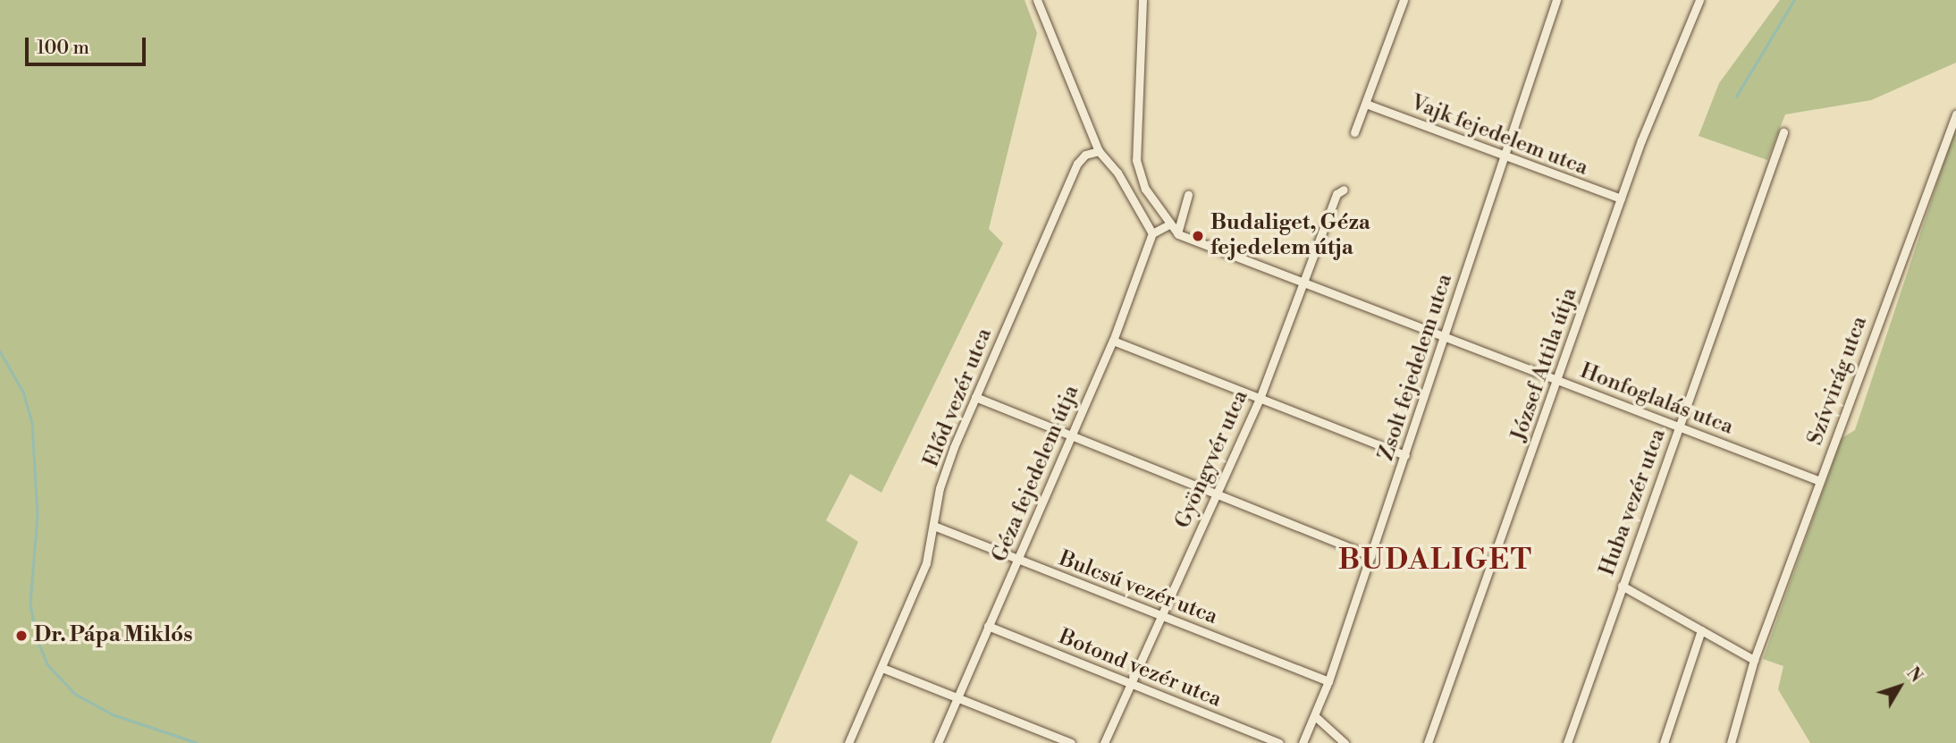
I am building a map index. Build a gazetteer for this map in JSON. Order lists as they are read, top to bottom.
{
  "streets": {
    "street": [
      "Vajk fejedelem utca",
      "József Attila útja",
      "Zsolt fejedelem utca",
      "Szívvirág utca",
      "Előd vezér utca",
      "Honfoglalás utca",
      "Gyöngyvér utca",
      "Géza fejedelem útja",
      "Huba vezér utca",
      "Bulcsú vezér utca",
      "Botond vezér utca"
    ]
  },
  "crossings": [
    ["Vajk fejedelem utca", "József Attila útja"],
    ["Vajk fejedelem utca", "Zsolt fejedelem utca"],
    ["József Attila útja", "Honfoglalás utca"],
    ["Zsolt fejedelem utca", "Honfoglalás utca"],
    ["Zsolt fejedelem utca", "Bulcsú vezér utca"],
    ["Szívvirág utca", "Honfoglalás utca"],
    ["Előd vezér utca", "Bulcsú vezér utca"],
    ["Honfoglalás utca", "Gyöngyvér utca"],
    ["Honfoglalás utca", "Huba vezér utca"],
    ["Gyöngyvér utca", "Bulcsú vezér utca"],
    ["Gyöngyvér utca", "Botond vezér utca"],
    ["Géza fejedelem útja", "Bulcsú vezér utca"],
    ["Géza fejedelem útja", "Botond vezér utca"]
  ],
  "districts": ["BUDALIGET"],
  "places": ["Budaliget, Géza fejedelem útja", "Dr. Pápa Miklós"],
  "scale_bar": "100 m",
  "north": "top right"
}
